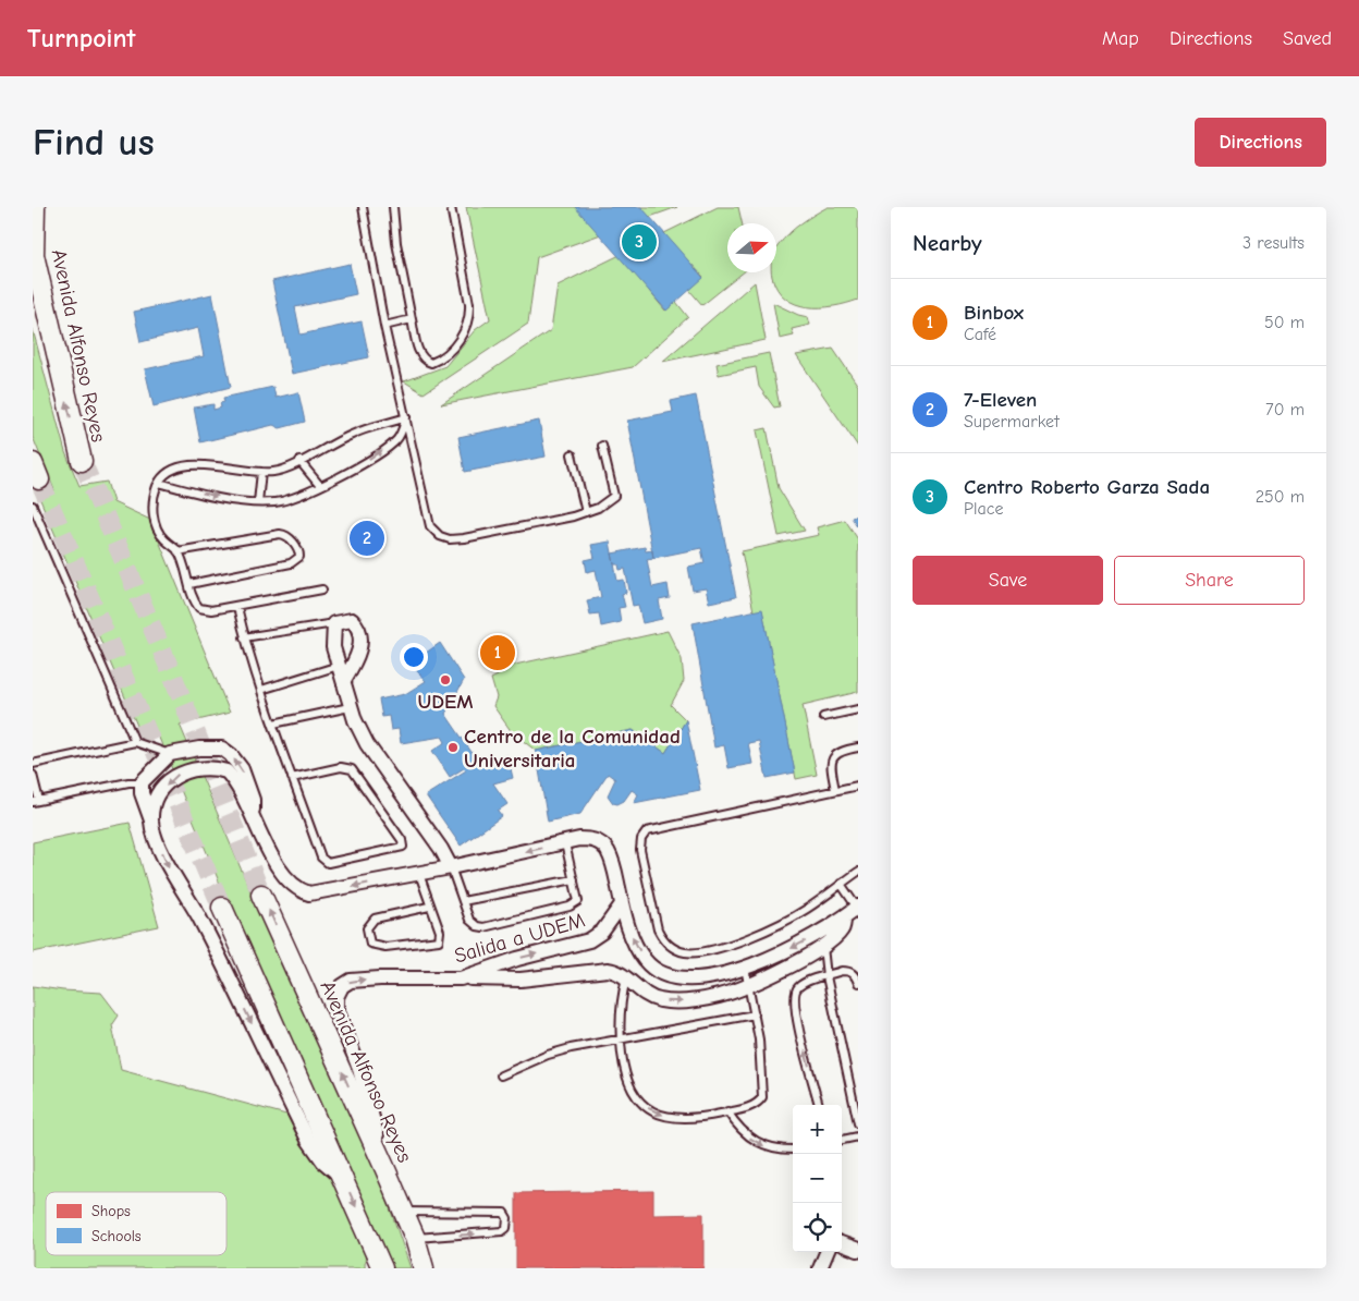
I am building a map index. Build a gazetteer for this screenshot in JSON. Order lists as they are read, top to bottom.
{
  "streets": {
    "main road": ["Avenida Alfonso Reyes"],
    "street": ["Salida a UDEM"]
  },
  "crossings": [
    ["Avenida Alfonso Reyes", "Salida a UDEM"]
  ],
  "places": ["UDEM", "Centro de la Comunidad Universitaria"],
  "legend": ["Shops", "Schools"],
  "north": "right",
  "page": {
    "header": "Turnpoint",
    "nav": ["Map", "Directions", "Saved"],
    "buttons": [
      "Directions",
      ["Save", "Share"]
    ],
    "title": "Find us",
    "heading": ["Nearby", "3 results"],
    "pins": ["3", "2", "1"],
    "list": [
      {
        "mark": "1",
        "name": "Binbox",
        "note": "Café",
        "value": "50 m"
      },
      {
        "mark": "2",
        "name": "7-Eleven",
        "note": "Supermarket",
        "value": "70 m"
      },
      {
        "mark": "3",
        "name": "Centro Roberto Garza Sada",
        "note": "Place",
        "value": "250 m"
      }
    ],
    "map_buttons": ["+", "−"]
  }
}
